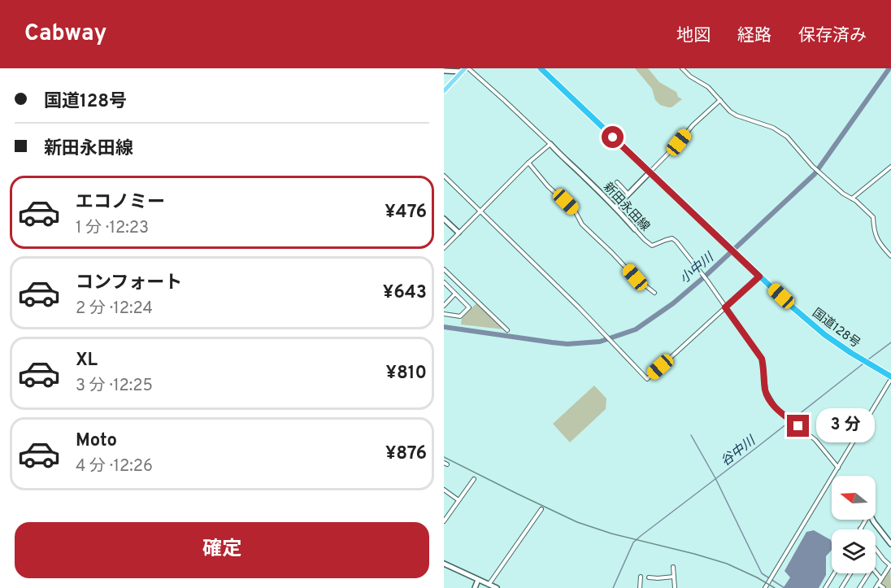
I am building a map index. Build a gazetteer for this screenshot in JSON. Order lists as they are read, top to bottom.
{
  "streets": {
    "highway": ["国道128号"],
    "street": ["新田永田線"]
  },
  "water": ["小中川", "谷中川"],
  "north": "left",
  "page": {
    "header": "Cabway",
    "nav": ["地図", "経路", "保存済み"],
    "banner": ["国道128号", "新田永田線"],
    "list": [
      {
        "name": "エコノミー",
        "note": "1 分 · 12:23",
        "value": "¥476"
      },
      {
        "name": "コンフォート",
        "note": "2 分 · 12:24",
        "value": "¥643"
      },
      {
        "name": "XL",
        "note": "3 分 · 12:25",
        "value": "¥810"
      },
      {
        "name": "Moto",
        "note": "4 分 · 12:26",
        "value": "¥876"
      }
    ],
    "bubble": "3 分",
    "buttons": "確定"
  }
}
